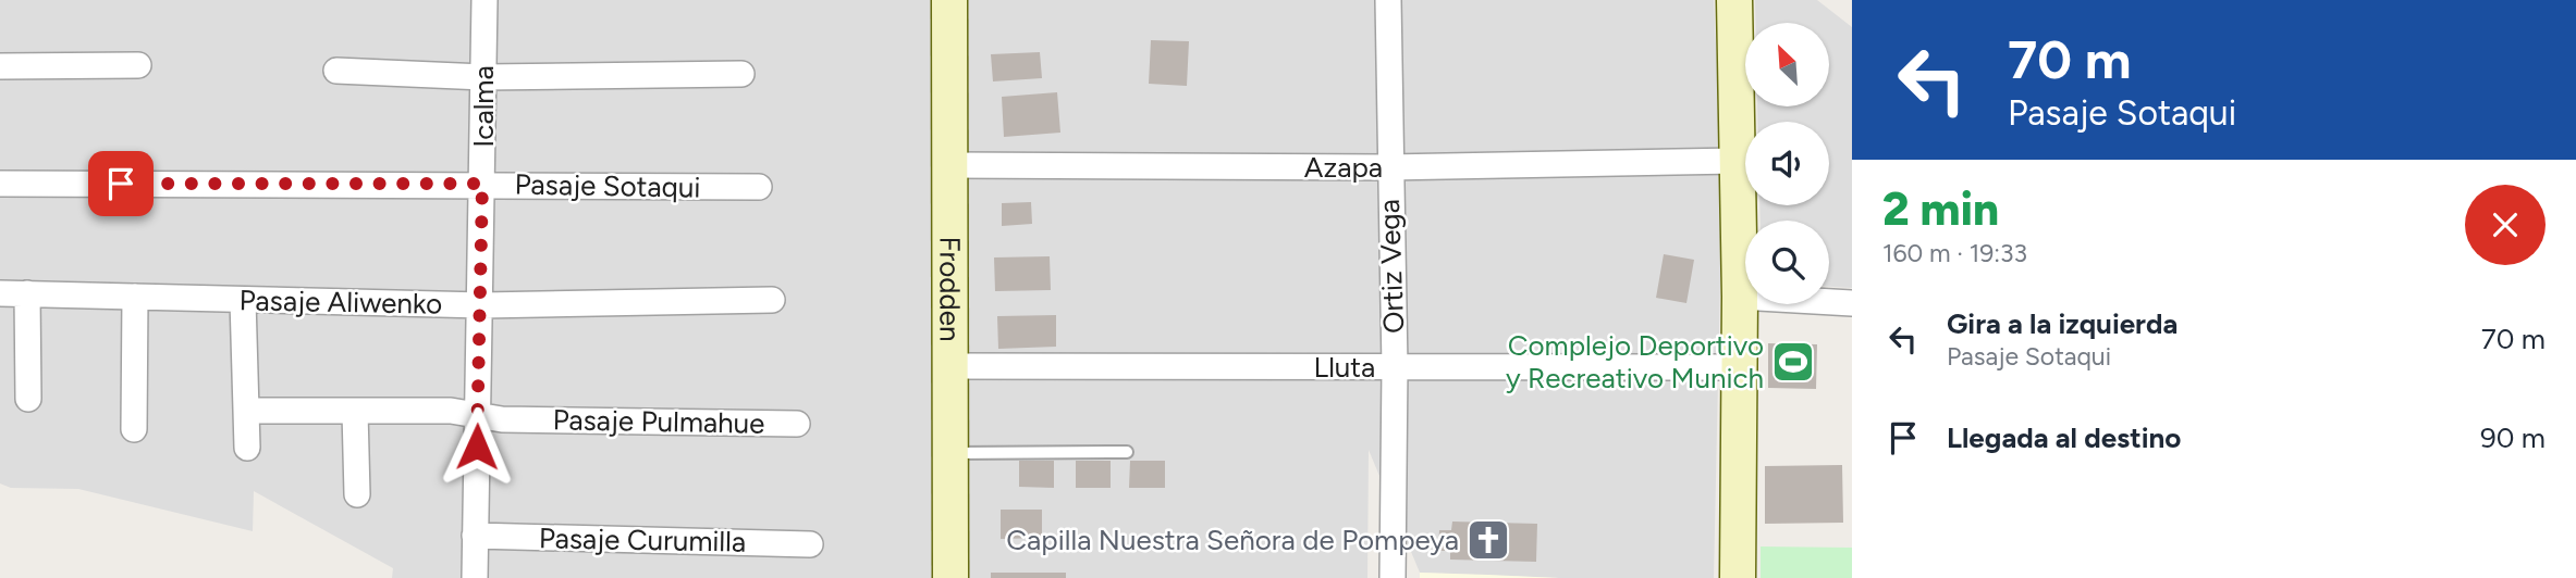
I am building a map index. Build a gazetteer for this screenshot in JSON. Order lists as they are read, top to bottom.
{
  "streets": {
    "street": [
      "Icalma",
      "Azapa",
      "Pasaje Sotaqui",
      "Ortiz Vega",
      "Frodden",
      "Pasaje Aliwenko",
      "Lluta",
      "Pasaje Pulmahue",
      "Pasaje Curumilla"
    ]
  },
  "crossings": [
    ["Icalma", "Pasaje Sotaqui"],
    ["Icalma", "Pasaje Aliwenko"],
    ["Icalma", "Pasaje Pulmahue"],
    ["Icalma", "Pasaje Curumilla"],
    ["Azapa", "Ortiz Vega"],
    ["Azapa", "Frodden"],
    ["Ortiz Vega", "Lluta"],
    ["Frodden", "Lluta"]
  ],
  "places": {
    "sports": ["Complejo Deportivo y Recreativo Munich"],
    "church": ["Capilla Nuestra Señora de Pompeya"]
  },
  "north": "top left",
  "page": {
    "turn": ["70 m", "Pasaje Sotaqui"],
    "heading": ["2 min", "160 m · 19:33"],
    "list": [
      {
        "name": "Gira a la izquierda",
        "note": "Pasaje Sotaqui",
        "value": "70 m"
      },
      {
        "name": "Llegada al destino",
        "value": "90 m"
      }
    ]
  }
}
